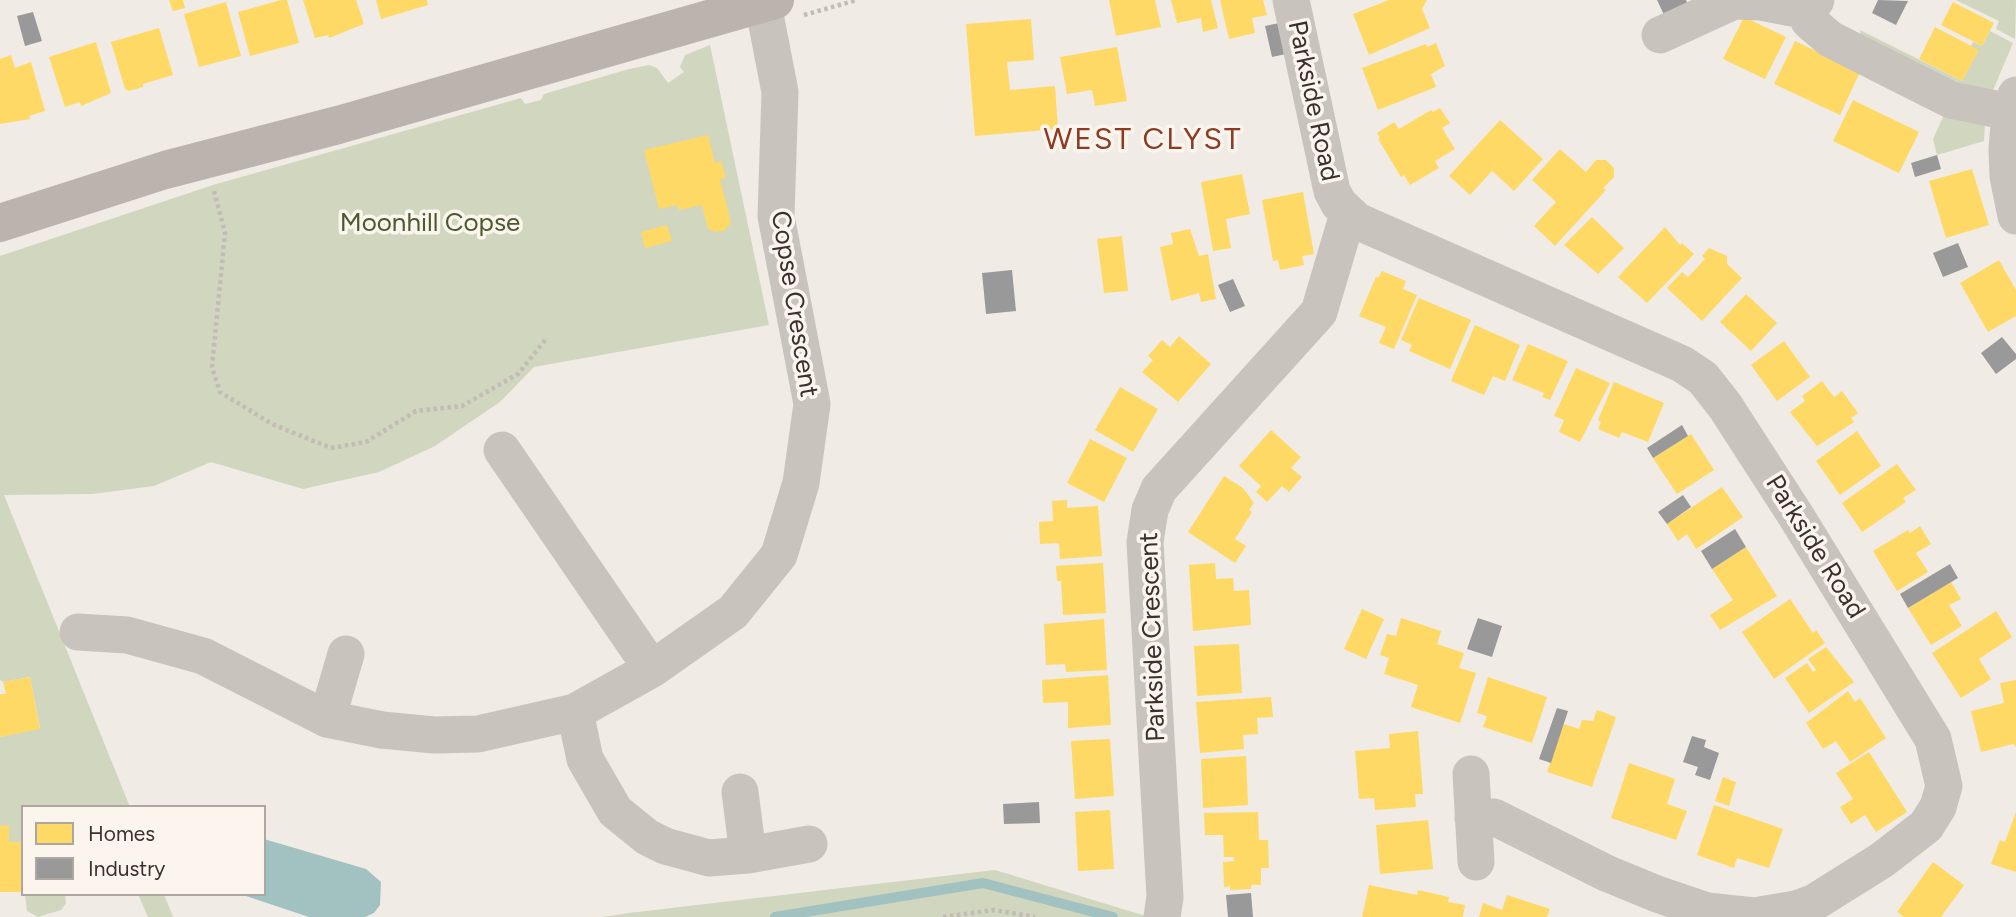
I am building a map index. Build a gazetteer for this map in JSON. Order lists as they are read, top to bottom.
{
  "streets": {
    "street": ["Parkside Road", "Copse Crescent", "Parkside Crescent"]
  },
  "crossings": [
    ["Parkside Road", "Parkside Crescent"]
  ],
  "districts": ["WEST CLYST"],
  "parks": ["Moonhill Copse"],
  "legend": ["Homes", "Industry"]
}
